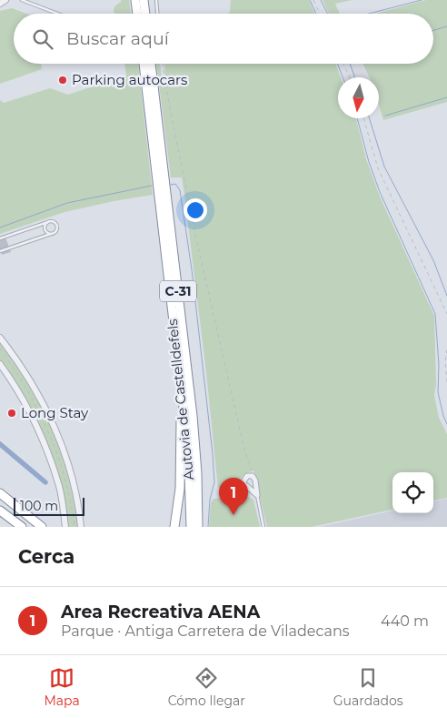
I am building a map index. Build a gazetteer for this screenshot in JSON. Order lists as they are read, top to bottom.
{
  "streets": {
    "highway": ["C-31", "Autovia de Castelldefels"]
  },
  "places": ["Parking autocars", "Long Stay"],
  "scale_bar": "100 m",
  "north": "bottom",
  "page": {
    "search": "Buscar aquí",
    "pins": "1",
    "scale": "100 m",
    "heading": "Cerca",
    "list": [
      {
        "mark": "1",
        "name": "Area Recreativa AENA",
        "note": "Parque · Antiga Carretera de Viladecans",
        "value": "440 m"
      }
    ],
    "nav": ["Mapa", "Cómo llegar", "Guardados"]
  }
}
